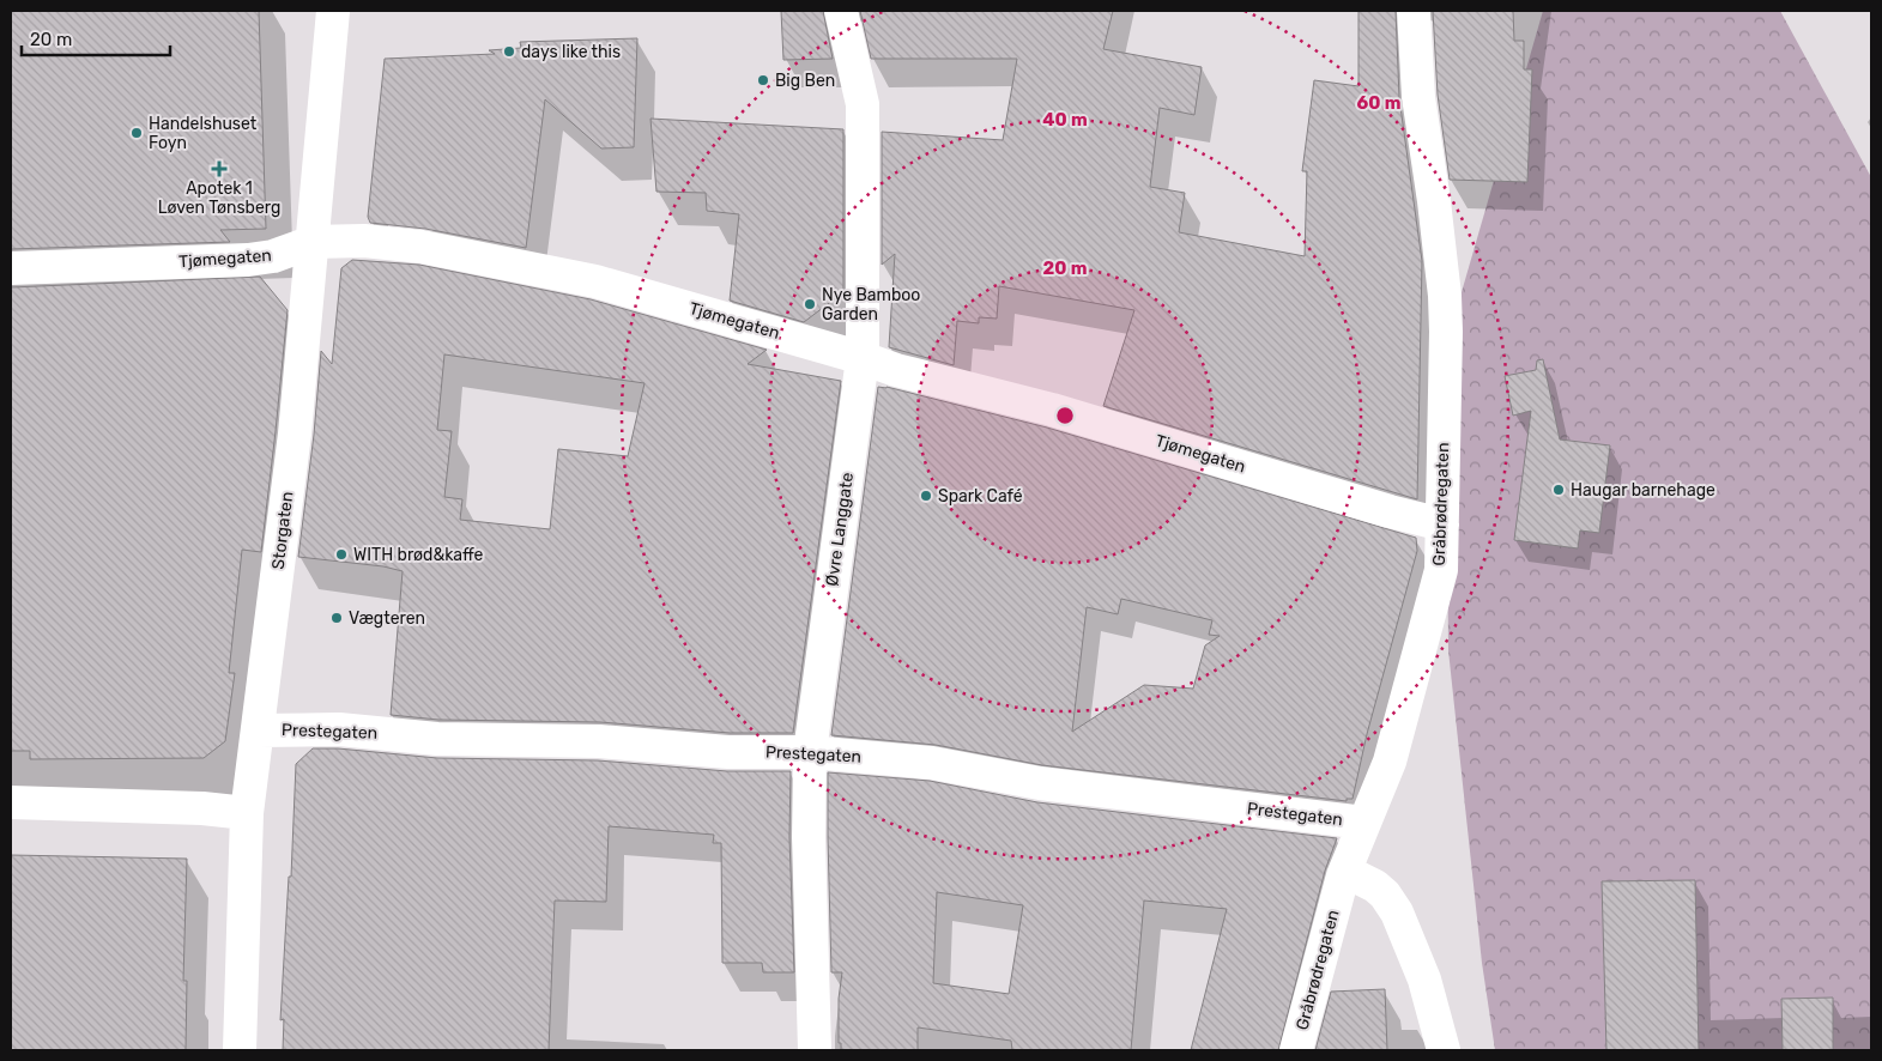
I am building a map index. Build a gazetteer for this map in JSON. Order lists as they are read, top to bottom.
{
  "streets": {
    "street": [
      "Tjømegaten",
      "Gråbrødregaten",
      "Øvre Langgate",
      "Storgaten",
      "Prestegaten"
    ]
  },
  "crossings": [
    ["Tjømegaten", "Gråbrødregaten"],
    ["Tjømegaten", "Øvre Langgate"],
    ["Tjømegaten", "Storgaten"],
    ["Gråbrødregaten", "Prestegaten"],
    ["Øvre Langgate", "Prestegaten"],
    ["Storgaten", "Prestegaten"]
  ],
  "places": {
    "other": [
      "days like this",
      "Big Ben",
      "Handelshuset Foyn",
      "Nye Bamboo Garden",
      "Haugar barnehage",
      "Spark Café",
      "WITH brød&kaffe",
      "Vægteren"
    ],
    "health": ["Apotek 1 Løven Tønsberg"]
  },
  "scale_bar": "20 m",
  "rings": ["60 m", "40 m", "20 m"]
}
